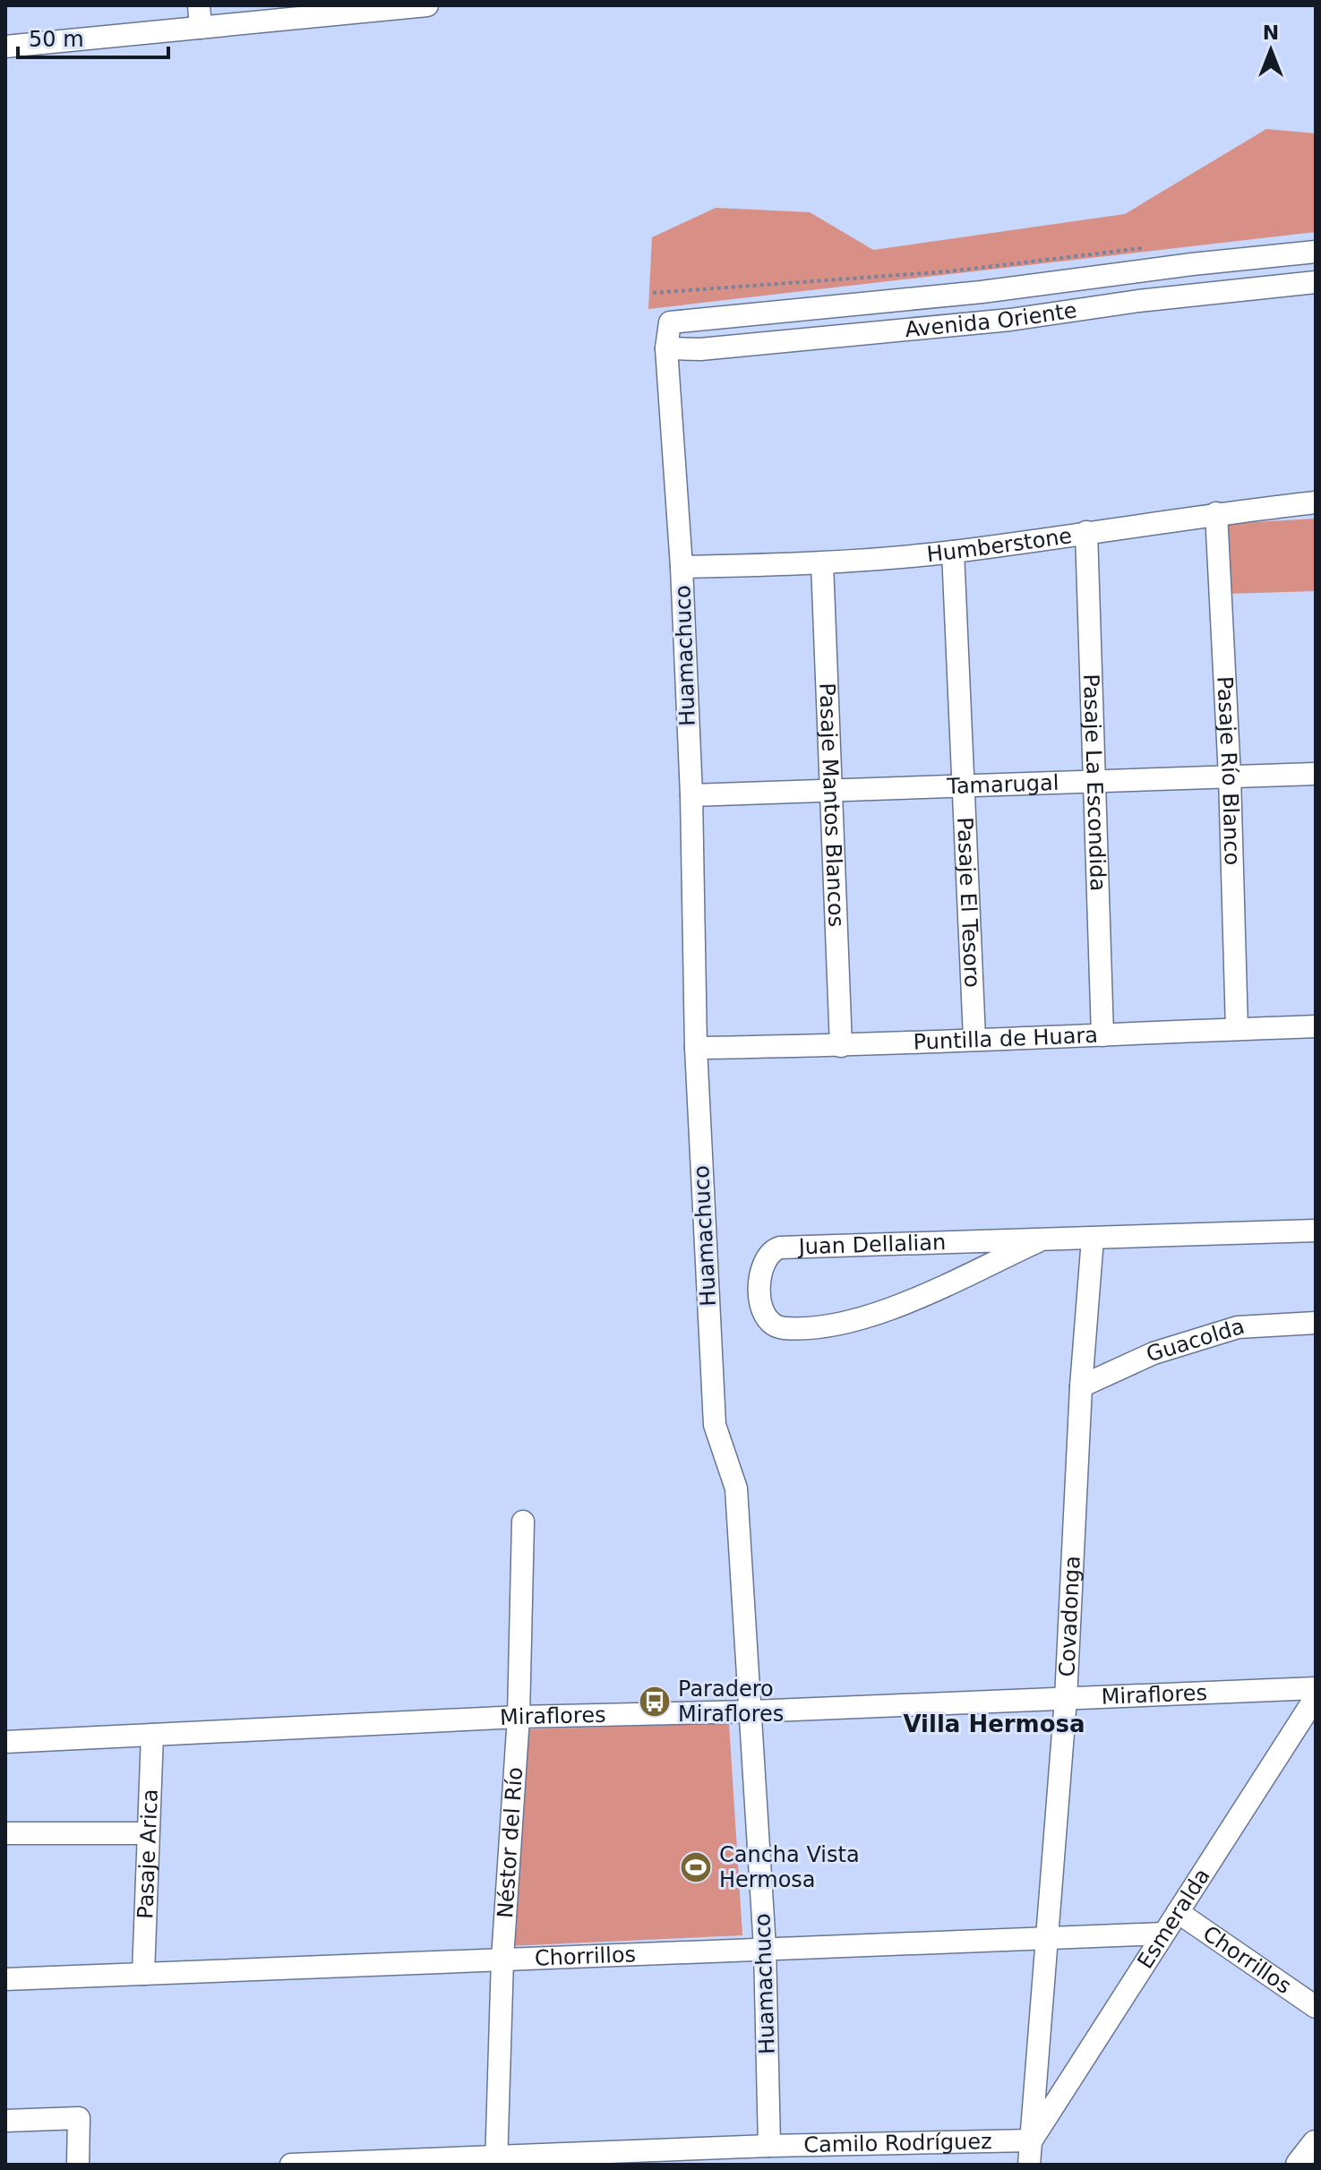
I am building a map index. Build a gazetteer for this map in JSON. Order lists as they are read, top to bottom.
{
  "streets": {
    "street": [
      "Avenida Oriente",
      "Humberstone",
      "Huamachuco",
      "Pasaje Río Blanco",
      "Pasaje La Escondida",
      "Tamarugal",
      "Pasaje Mantos Blancos",
      "Pasaje El Tesoro",
      "Puntilla de Huara",
      "Juan Dellalian",
      "Guacolda",
      "Covadonga",
      "Miraflores",
      "Néstor del Río",
      "Pasaje Arica",
      "Esmeralda",
      "Chorrillos",
      "Camilo Rodríguez"
    ]
  },
  "crossings": [
    ["Avenida Oriente", "Huamachuco"],
    ["Humberstone", "Huamachuco"],
    ["Humberstone", "Pasaje Río Blanco"],
    ["Humberstone", "Pasaje La Escondida"],
    ["Humberstone", "Pasaje Mantos Blancos"],
    ["Humberstone", "Pasaje El Tesoro"],
    ["Huamachuco", "Tamarugal"],
    ["Huamachuco", "Puntilla de Huara"],
    ["Huamachuco", "Miraflores"],
    ["Huamachuco", "Chorrillos"],
    ["Huamachuco", "Camilo Rodríguez"],
    ["Pasaje Río Blanco", "Tamarugal"],
    ["Pasaje Río Blanco", "Puntilla de Huara"],
    ["Pasaje La Escondida", "Tamarugal"],
    ["Pasaje La Escondida", "Puntilla de Huara"],
    ["Tamarugal", "Pasaje Mantos Blancos"],
    ["Tamarugal", "Pasaje El Tesoro"],
    ["Pasaje Mantos Blancos", "Puntilla de Huara"],
    ["Pasaje El Tesoro", "Puntilla de Huara"],
    ["Juan Dellalian", "Covadonga"],
    ["Guacolda", "Covadonga"],
    ["Covadonga", "Miraflores"],
    ["Covadonga", "Esmeralda"],
    ["Covadonga", "Chorrillos"],
    ["Covadonga", "Camilo Rodríguez"],
    ["Miraflores", "Néstor del Río"],
    ["Miraflores", "Pasaje Arica"],
    ["Néstor del Río", "Chorrillos"],
    ["Néstor del Río", "Camilo Rodríguez"],
    ["Pasaje Arica", "Chorrillos"],
    ["Esmeralda", "Chorrillos"],
    ["Esmeralda", "Camilo Rodríguez"]
  ],
  "districts": ["Villa Hermosa"],
  "places": {
    "bus stop": ["Paradero Miraflores"],
    "sports": ["Cancha Vista Hermosa"]
  },
  "scale_bar": "50 m",
  "north": "top"
}
